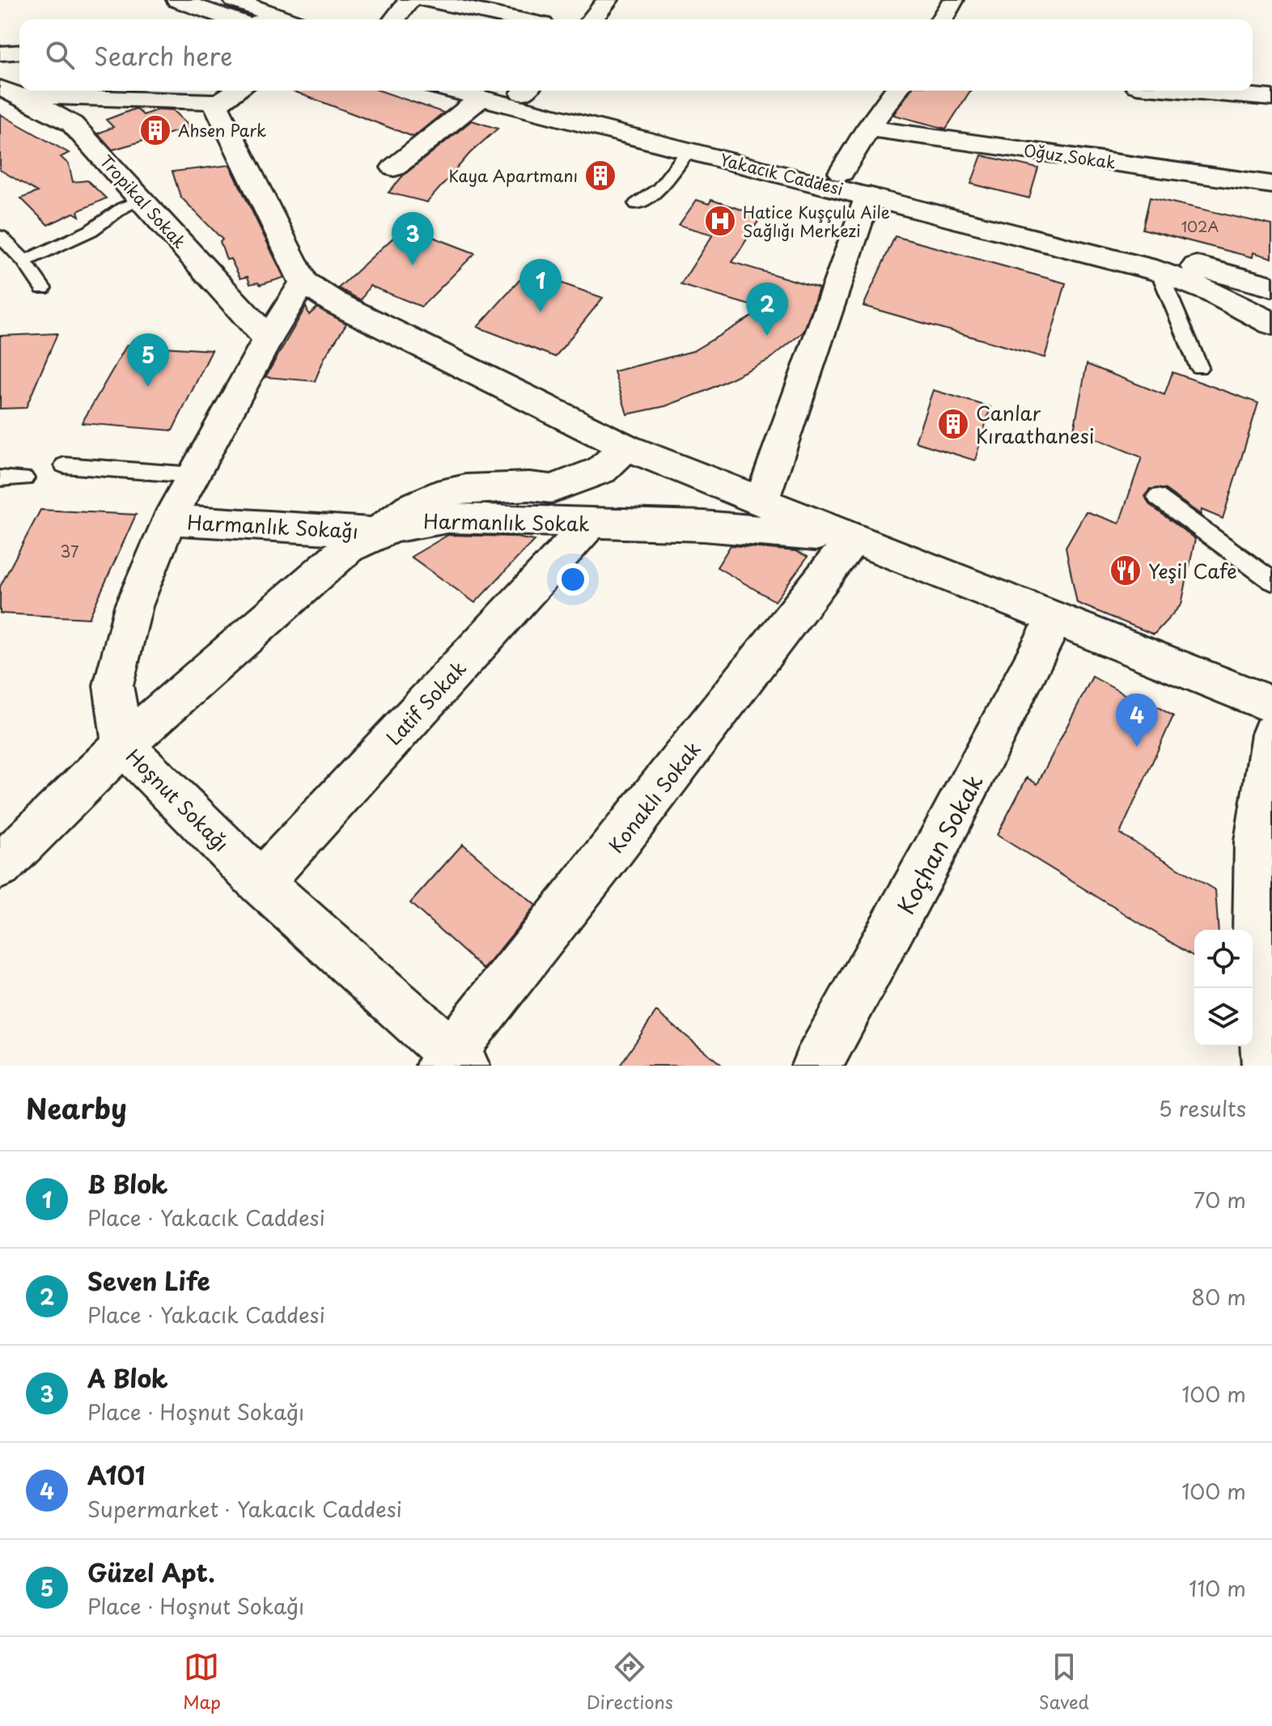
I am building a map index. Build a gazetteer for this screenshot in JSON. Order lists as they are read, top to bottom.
{
  "streets": {
    "street": [
      "Oğuz Sokak",
      "Yakacık Caddesi",
      "Tropikal Sokak",
      "Harmanlık Sokak",
      "Harmanlık Sokağı",
      "Latif Sokak",
      "Konaklı Sokak",
      "Hoşnut Sokağı",
      "Koçhan Sokak"
    ]
  },
  "crossings": [
    ["Tropikal Sokak", "Hoşnut Sokağı"],
    ["Harmanlık Sokak", "Harmanlık Sokağı"],
    ["Harmanlık Sokak", "Latif Sokak"],
    ["Harmanlık Sokak", "Konaklı Sokak"],
    ["Harmanlık Sokak", "Hoşnut Sokağı"],
    ["Harmanlık Sokağı", "Hoşnut Sokağı"],
    ["Latif Sokak", "Hoşnut Sokağı"],
    ["Konaklı Sokak", "Hoşnut Sokağı"]
  ],
  "places": {
    "building": ["Ahsen Park", "Kaya Apartmanı", "Canlar Kıraathanesi"],
    "hospital": ["Hatice Kuşçulu Aile Sağlığı Merkezi"],
    "restaurant": ["Yeşil Cafe"]
  },
  "house_numbers": ["102A", "37"],
  "page": {
    "search": "Search here",
    "pins": [
      "3",
      "1",
      "2",
      "5",
      "4"
    ],
    "heading": ["Nearby", "5 results"],
    "list": [
      {
        "mark": "1",
        "name": "B Blok",
        "note": "Place · Yakacık Caddesi",
        "value": "70 m"
      },
      {
        "mark": "2",
        "name": "Seven Life",
        "note": "Place · Yakacık Caddesi",
        "value": "80 m"
      },
      {
        "mark": "3",
        "name": "A Blok",
        "note": "Place · Hoşnut Sokağı",
        "value": "100 m"
      },
      {
        "mark": "4",
        "name": "A101",
        "note": "Supermarket · Yakacık Caddesi",
        "value": "100 m"
      },
      {
        "mark": "5",
        "name": "Güzel Apt.",
        "note": "Place · Hoşnut Sokağı",
        "value": "110 m"
      }
    ],
    "nav": ["Map", "Directions", "Saved"]
  }
}
